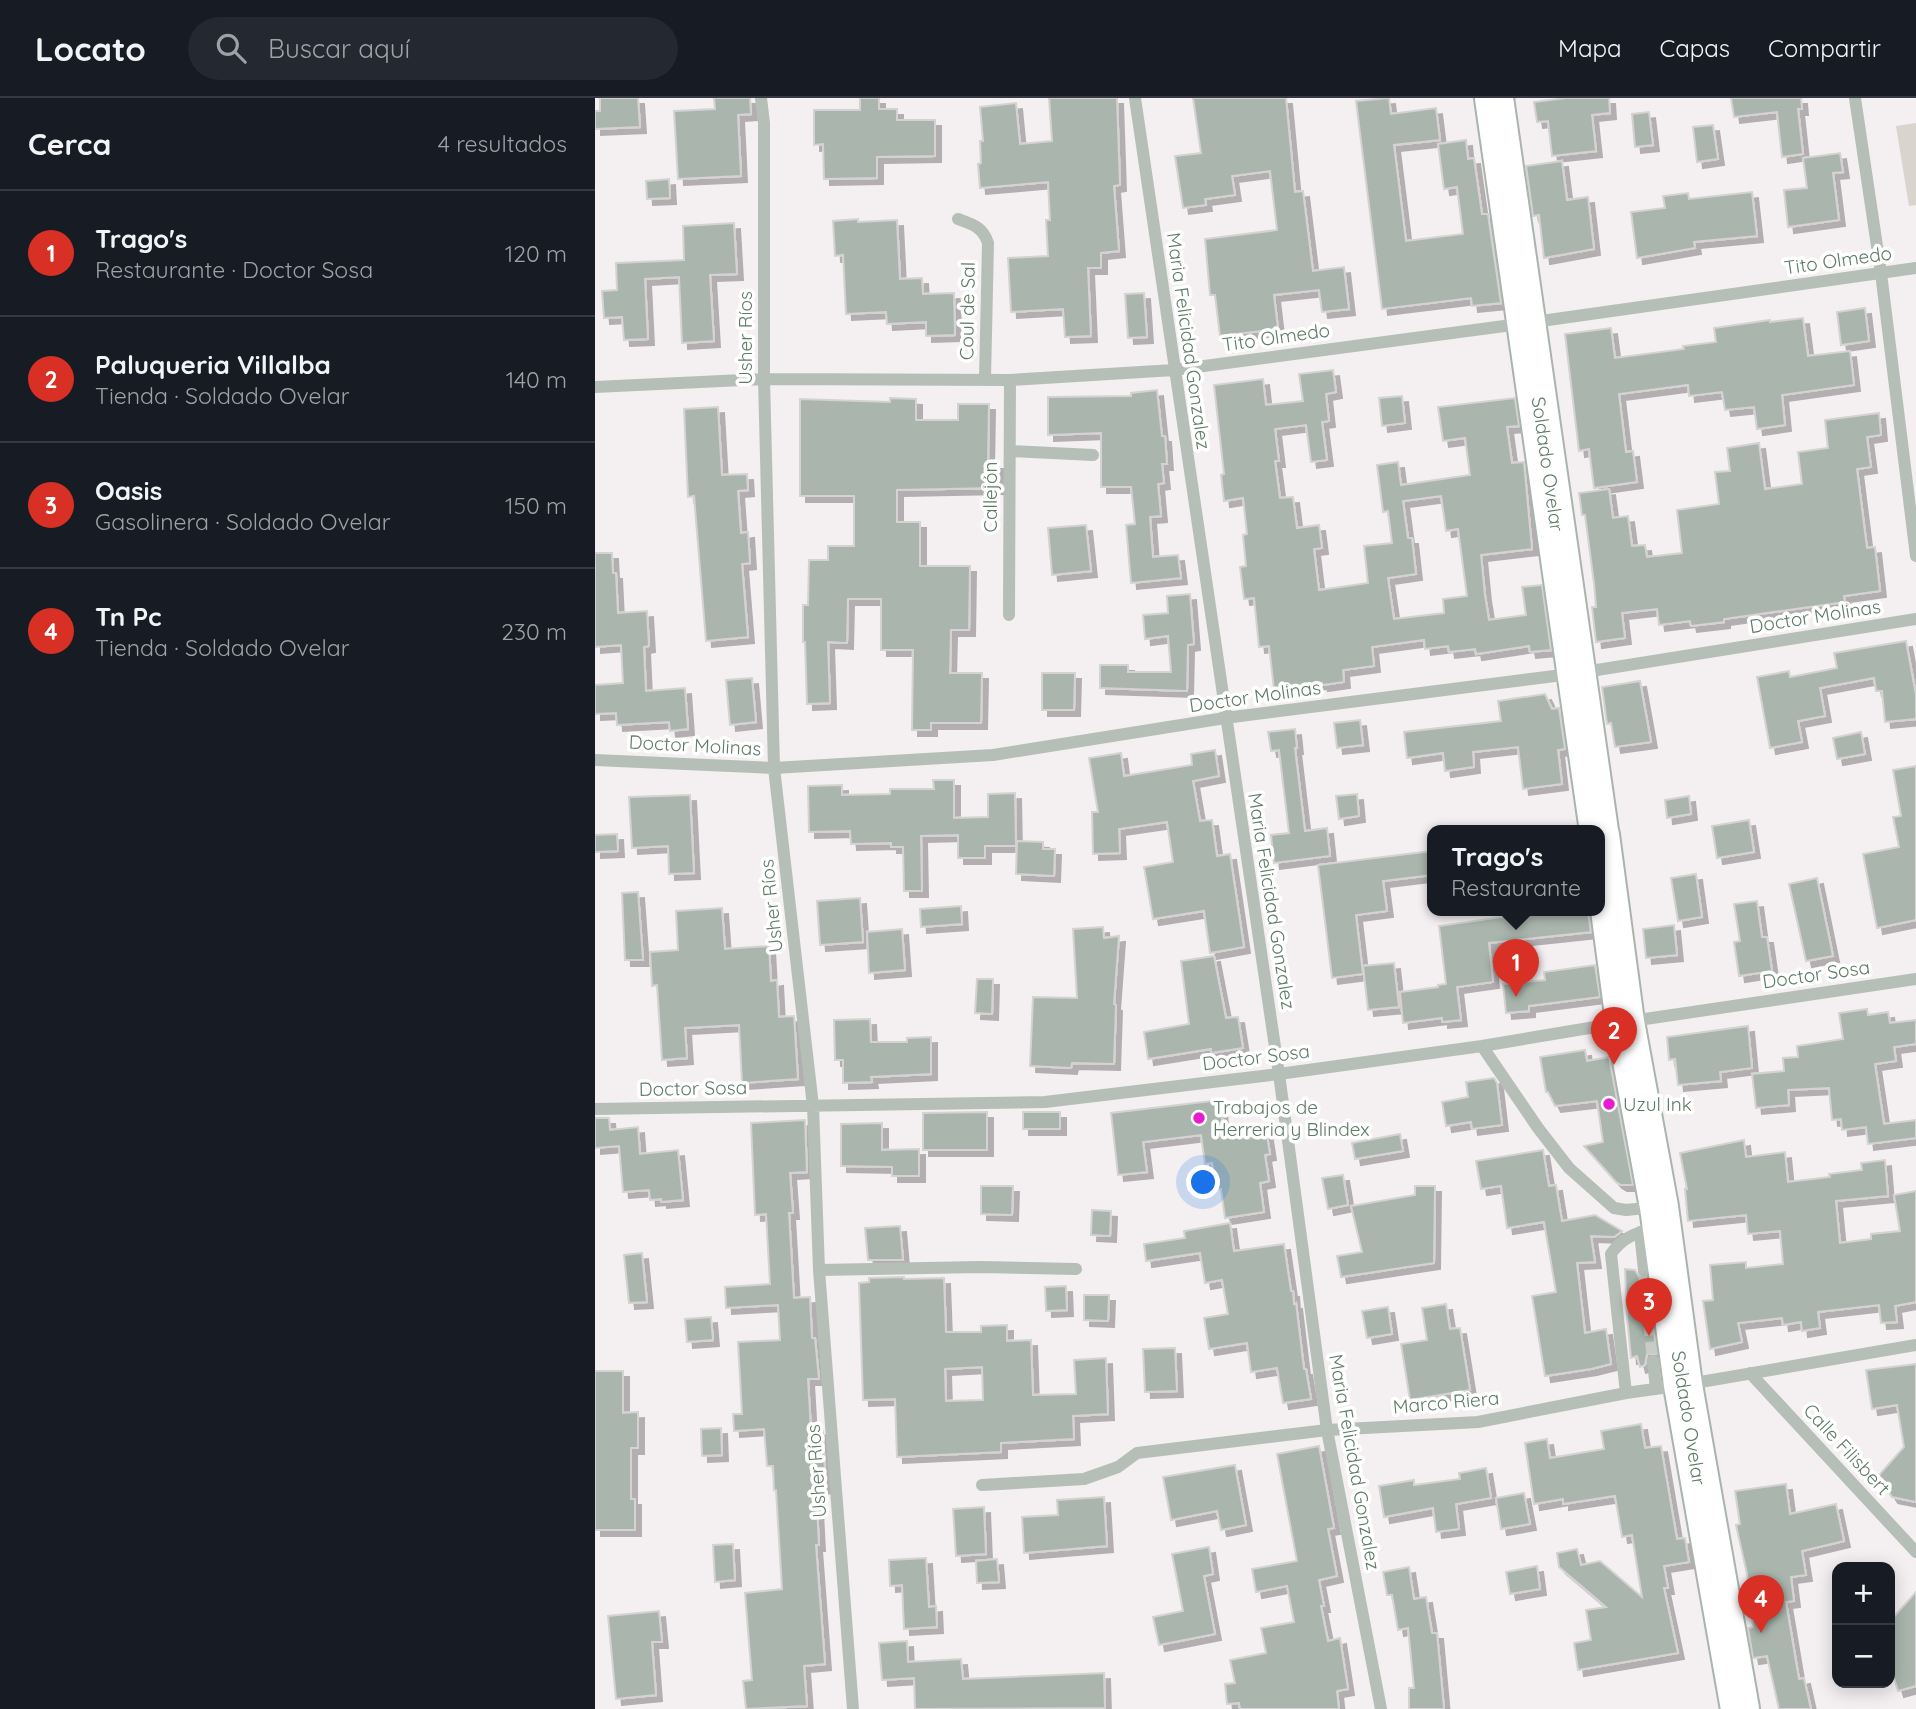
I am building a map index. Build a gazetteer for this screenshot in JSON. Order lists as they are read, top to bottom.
{
  "streets": {
    "main road": ["Soldado Ovelar"],
    "street": [
      "Tito Olmedo",
      "Coul de Sal",
      "Usher Ríos",
      "Maria Felicidad Gonzalez",
      "Callejón",
      "Doctor Molinas",
      "Doctor Sosa",
      "Marco Riera",
      "Calle Filisbert"
    ]
  },
  "crossings": [
    ["Tito Olmedo", "Coul de Sal"],
    ["Tito Olmedo", "Usher Ríos"],
    ["Tito Olmedo", "Maria Felicidad Gonzalez"],
    ["Tito Olmedo", "Soldado Ovelar"],
    ["Tito Olmedo", "Callejón"],
    ["Usher Ríos", "Doctor Molinas"],
    ["Usher Ríos", "Doctor Sosa"],
    ["Maria Felicidad Gonzalez", "Doctor Molinas"],
    ["Maria Felicidad Gonzalez", "Doctor Sosa"],
    ["Maria Felicidad Gonzalez", "Marco Riera"],
    ["Soldado Ovelar", "Doctor Molinas"],
    ["Soldado Ovelar", "Doctor Sosa"],
    ["Soldado Ovelar", "Marco Riera"],
    ["Marco Riera", "Calle Filisbert"]
  ],
  "places": ["Uzul Ink", "Trabajos de Herreria y Blindex"],
  "page": {
    "header": "Locato",
    "search": "Buscar aquí",
    "nav": ["Mapa", "Capas", "Compartir"],
    "heading": ["Cerca", "4 resultados"],
    "list": [
      {
        "mark": "1",
        "name": "Trago's",
        "note": "Restaurante · Doctor Sosa",
        "value": "120 m"
      },
      {
        "mark": "2",
        "name": "Paluqueria Villalba",
        "note": "Tienda · Soldado Ovelar",
        "value": "140 m"
      },
      {
        "mark": "3",
        "name": "Oasis",
        "note": "Gasolinera · Soldado Ovelar",
        "value": "150 m"
      },
      {
        "mark": "4",
        "name": "Tn Pc",
        "note": "Tienda · Soldado Ovelar",
        "value": "230 m"
      }
    ],
    "popup": ["Trago's", "Restaurante"],
    "pins": [
      "1",
      "2",
      "3",
      "4"
    ],
    "map_buttons": ["+", "−"]
  }
}
